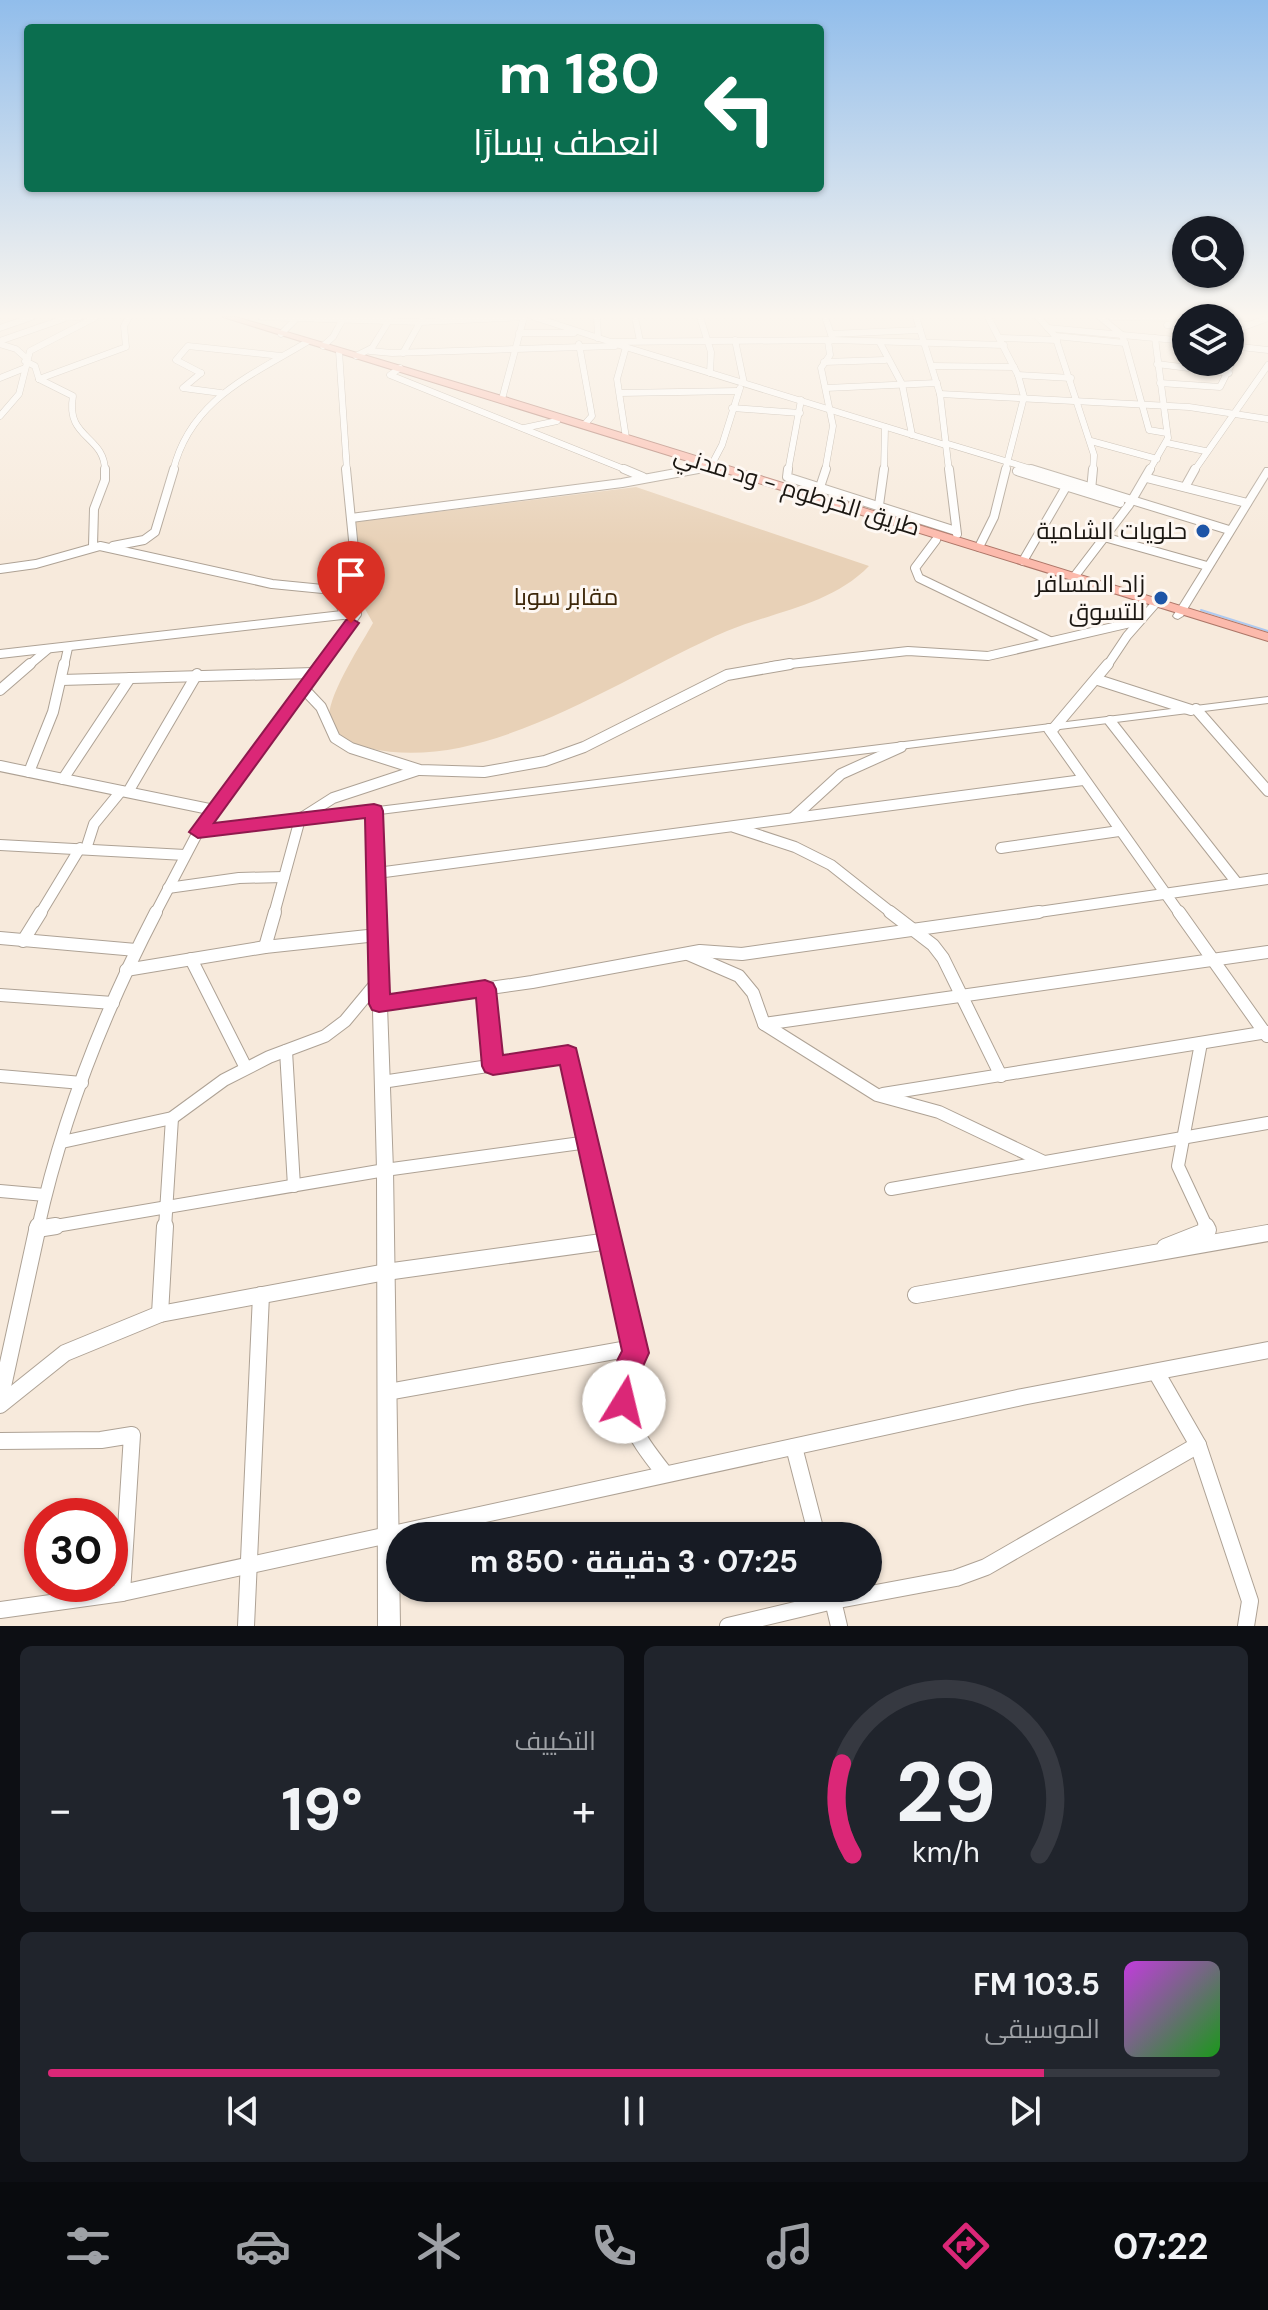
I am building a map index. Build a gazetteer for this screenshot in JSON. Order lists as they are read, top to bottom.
{
  "streets": {
    "highway": ["طريق الخرطوم - ود مدني"]
  },
  "parks": ["مقابر سوبا"],
  "places": ["حلويات الشامية", "زاد المسافر للتسوق"],
  "page": {
    "turn": ["180 m", "انعطف يسارًا"],
    "limit": "30",
    "trip": "07:25 · 3 دقيقة · 850 m",
    "tile": "التكييف",
    "heat": ["−", "19°", "+"],
    "song": ["103.5 FM", "الموسيقى"],
    "tabs": "07:22",
    "gauge": ["29", "km/h"]
  }
}
